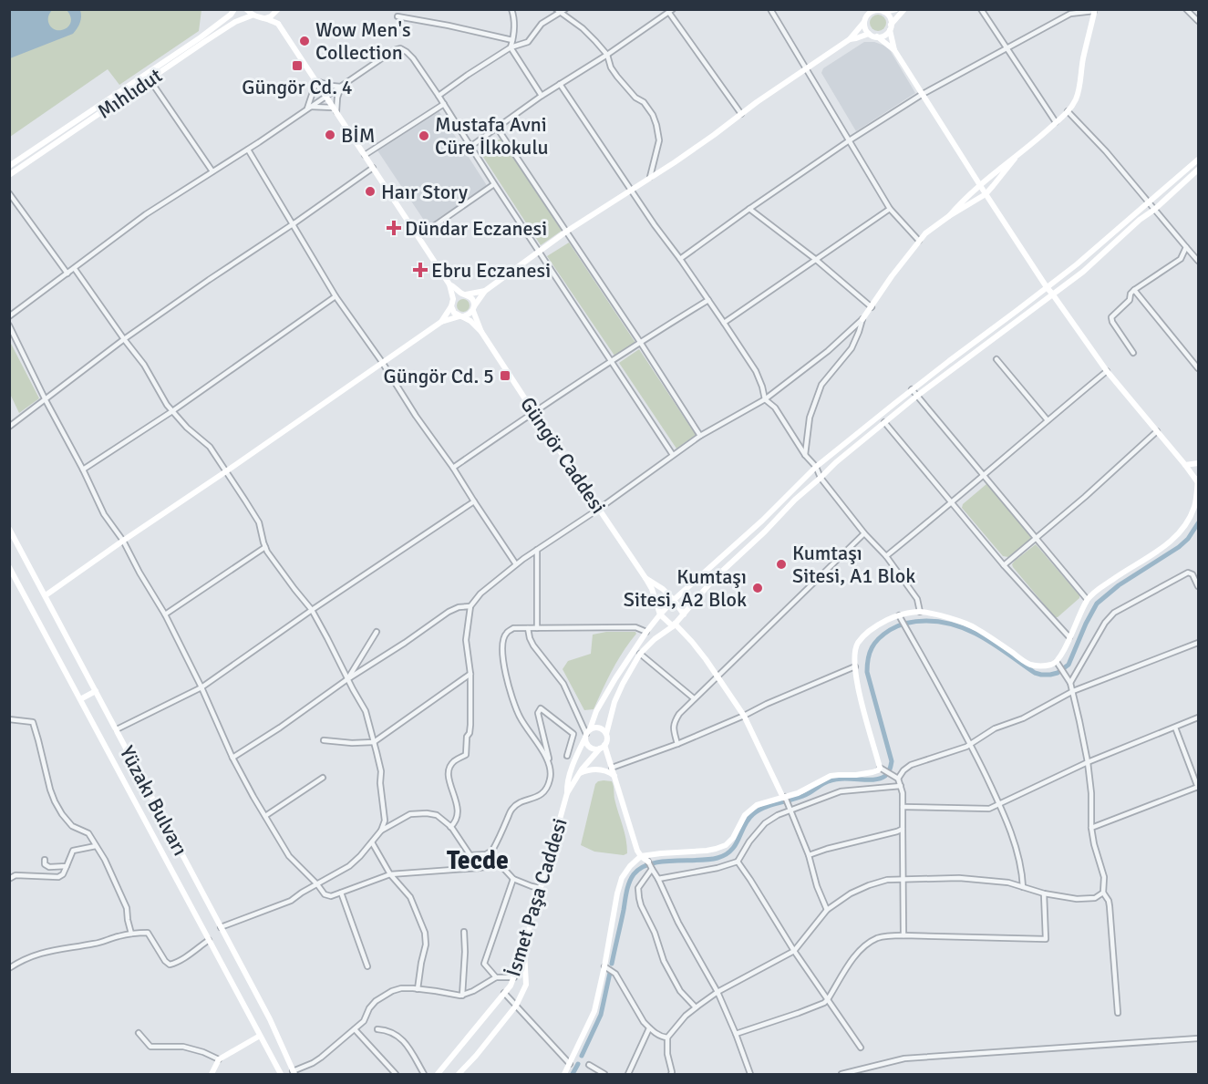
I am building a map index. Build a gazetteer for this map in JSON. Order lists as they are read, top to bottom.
{
  "streets": {
    "main road": [
      "Mıhlıdut",
      "Güngör Caddesi",
      "Yüzakı Bulvarı",
      "İsmet Paşa Caddesi"
    ]
  },
  "districts": ["Tecde"],
  "places": {
    "other": [
      "Wow Men's Collection",
      "BİM",
      "Mustafa Avni Cüre İlkokulu",
      "Haır Story",
      "Kumtaşı Sitesi, A1 Blok",
      "Kumtaşı Sitesi, A2 Blok"
    ],
    "transit": ["Güngör Cd. 4", "Güngör Cd. 5"],
    "health": ["Dündar Eczanesi", "Ebru Eczanesi"]
  }
}
